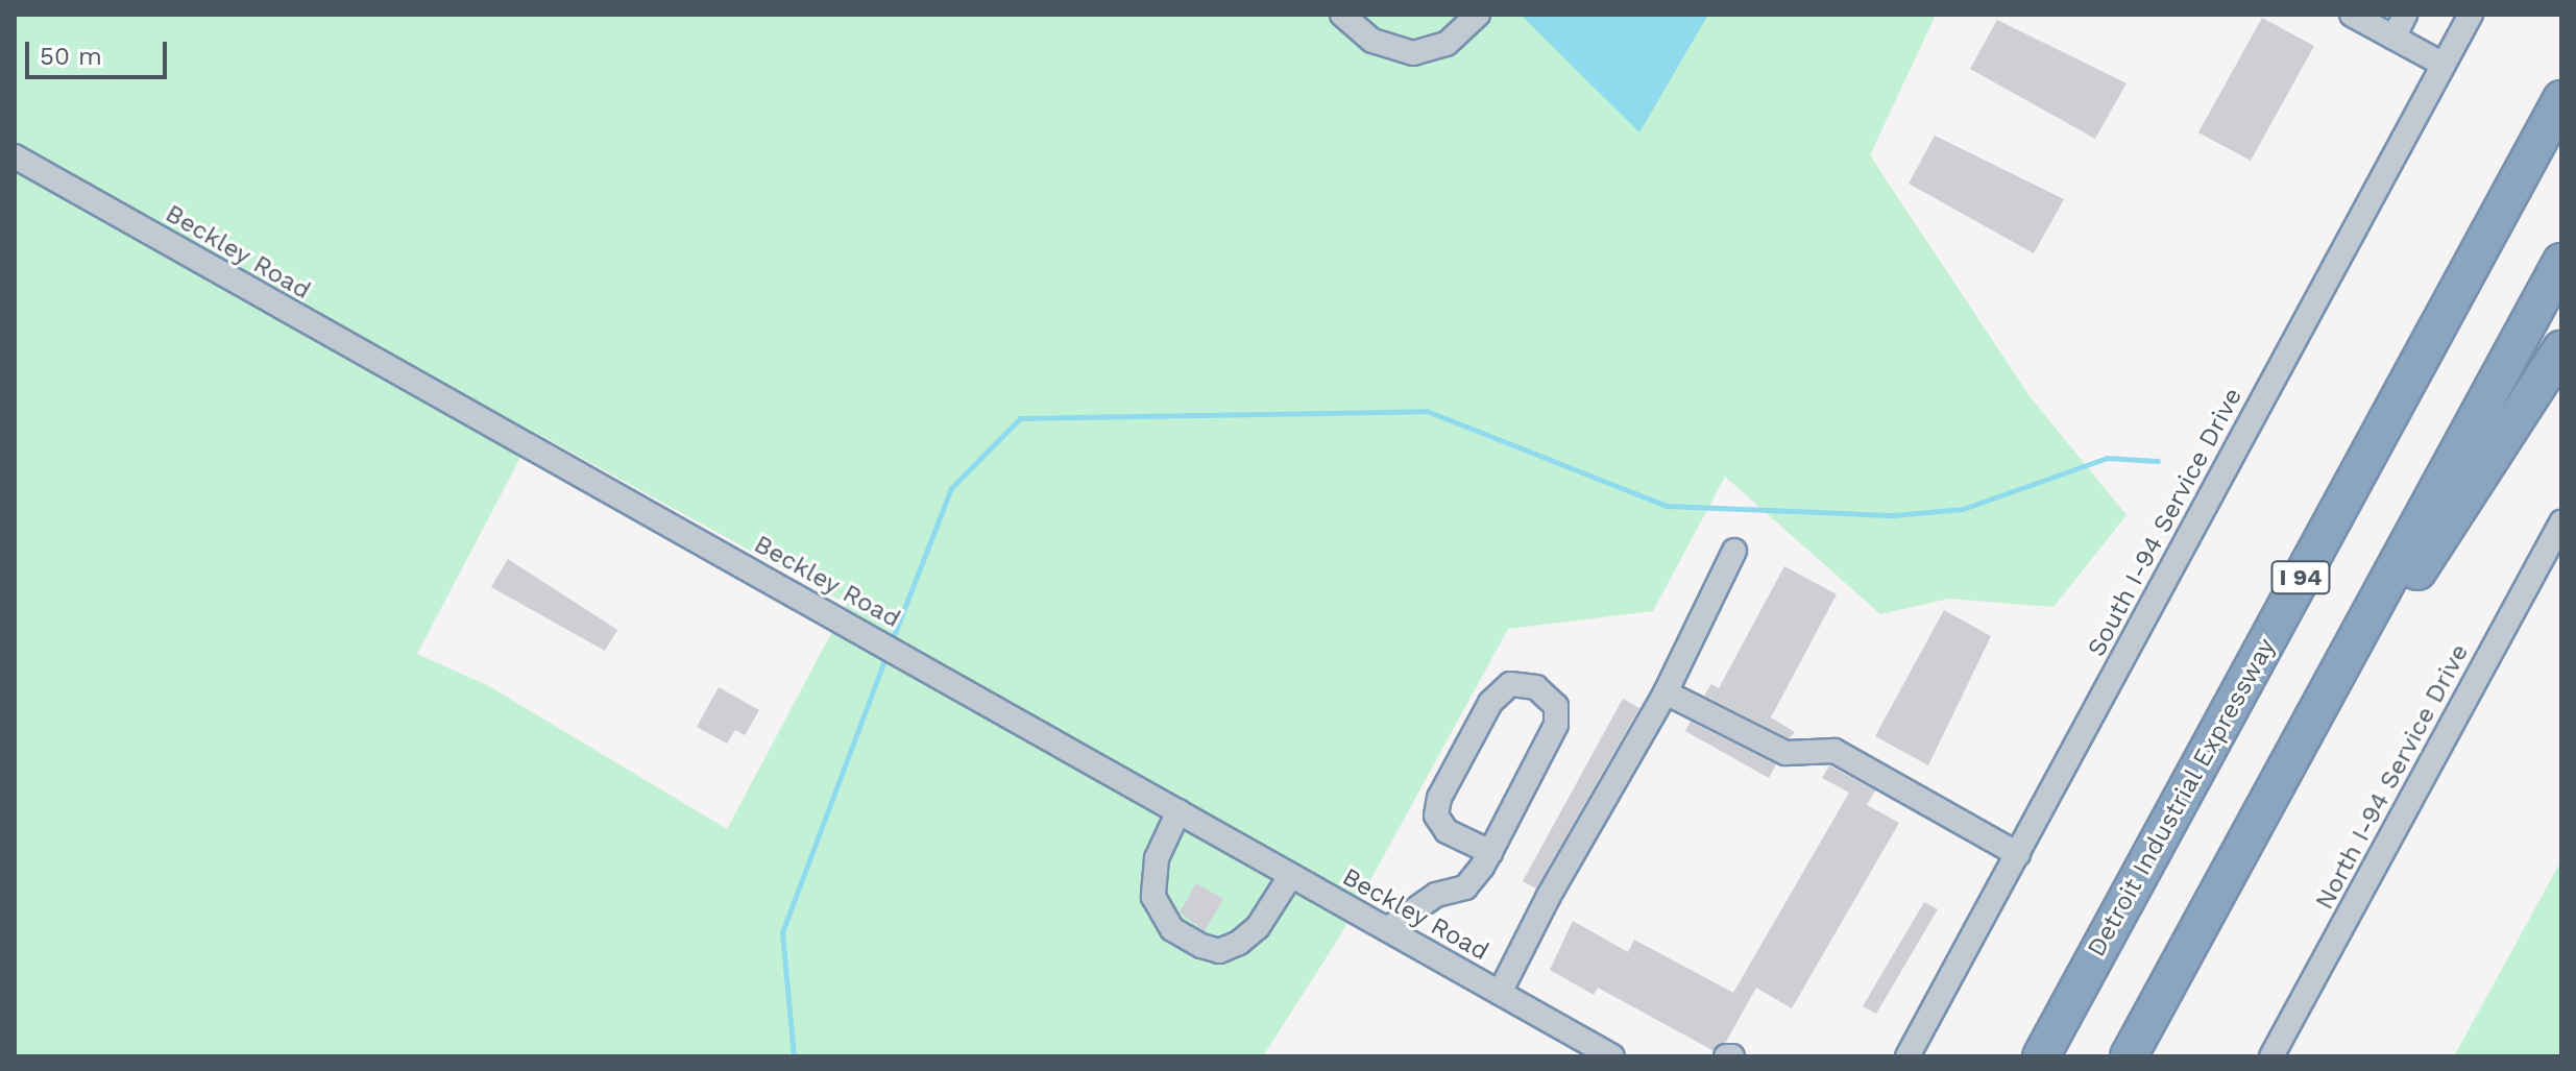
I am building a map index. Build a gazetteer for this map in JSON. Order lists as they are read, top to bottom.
{
  "streets": {
    "highway": ["I 94", "Detroit Industrial Expressway"],
    "street": ["Beckley Road", "South I-94 Service Drive", "North I-94 Service Drive"]
  },
  "scale_bar": "50 m"
}
